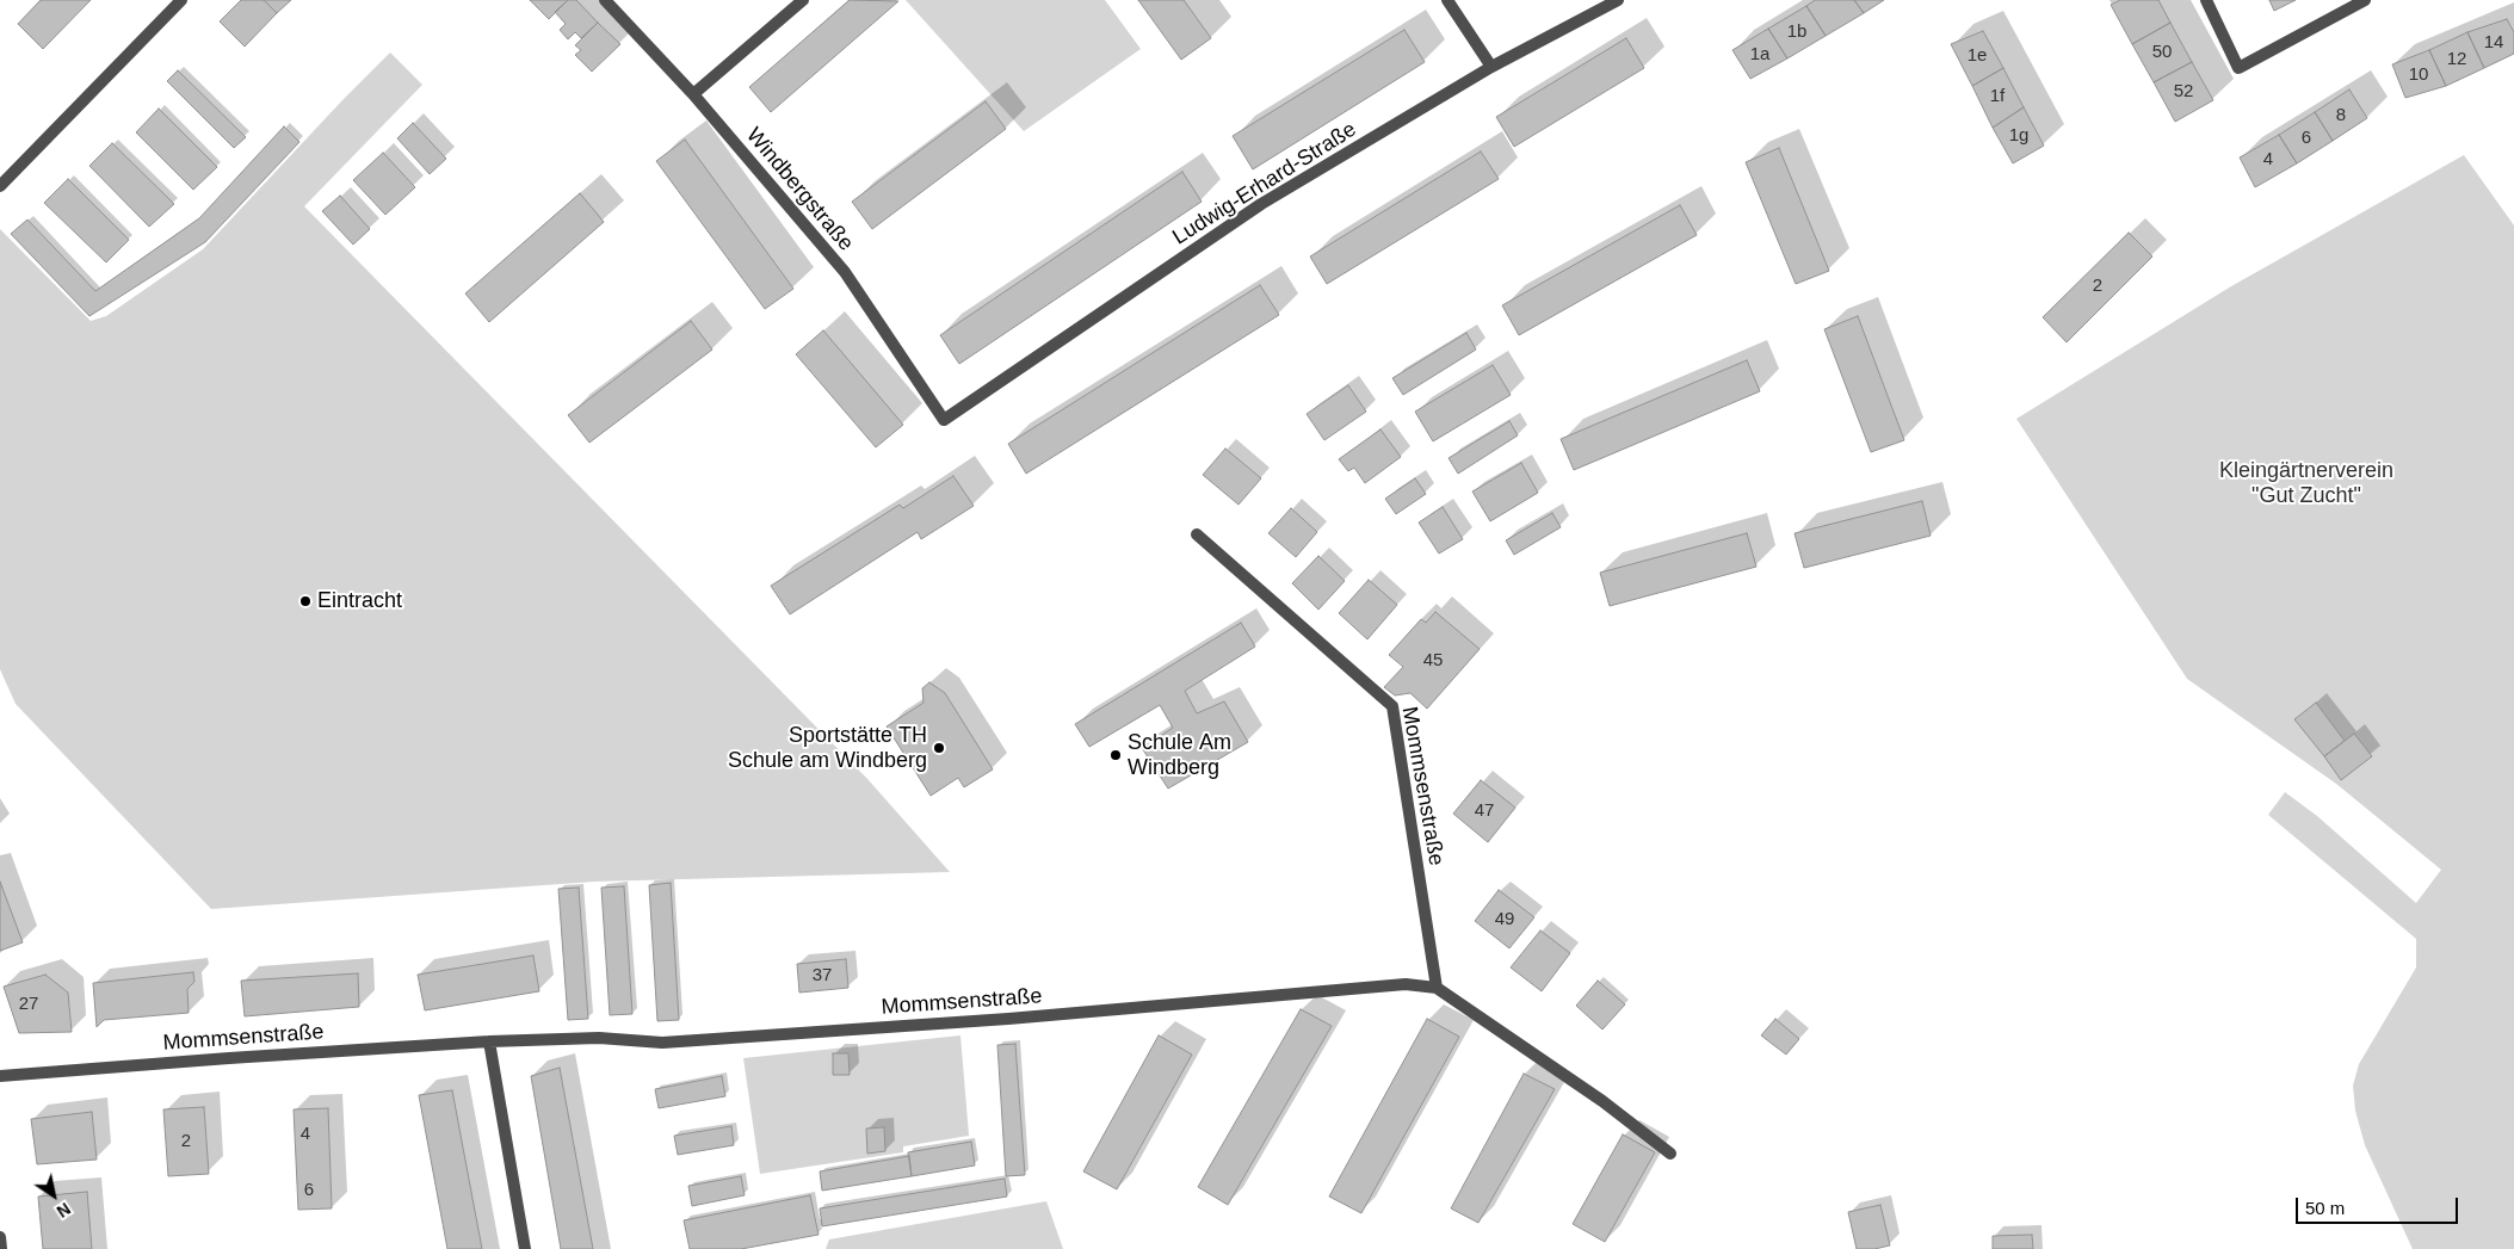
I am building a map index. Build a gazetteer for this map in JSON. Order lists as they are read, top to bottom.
{
  "streets": {
    "street": ["Ludwig-Erhard-Straße", "Windbergstraße", "Mommsenstraße"]
  },
  "crossings": [
    ["Ludwig-Erhard-Straße", "Windbergstraße"]
  ],
  "parks": ["Kleingärtnerverein \"Gut Zucht\""],
  "places": ["Eintracht", "Sportstätte TH Schule am Windberg", "Schule Am Windberg"],
  "house_numbers": [
    "1b",
    "14",
    "50",
    "1a",
    "1e",
    "12",
    "10",
    "52",
    "1f",
    "8",
    "1g",
    "6",
    "4",
    "2",
    "45",
    "47",
    "49",
    "37",
    "27",
    "4",
    "2",
    "6"
  ],
  "scale_bar": "50 m",
  "north": "bottom right"
}
